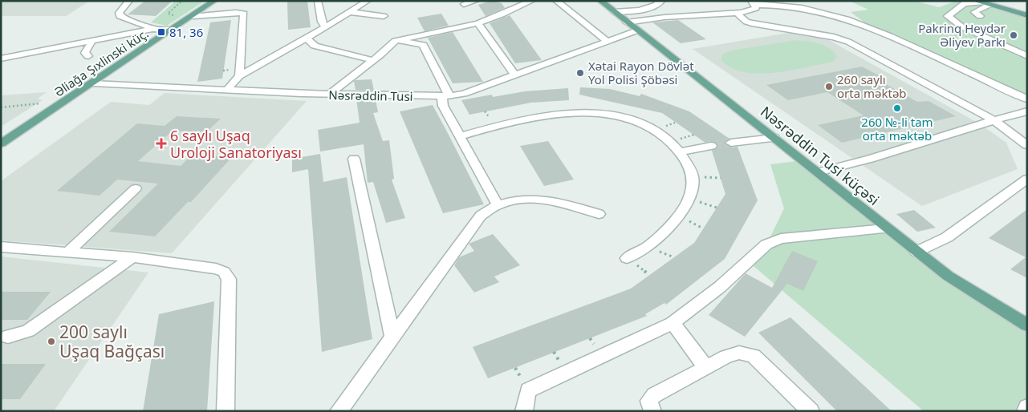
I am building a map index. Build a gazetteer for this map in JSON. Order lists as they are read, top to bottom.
{
  "streets": {
    "main road": ["Əliağa Şıxlinski küç.", "Nəsrəddin Tusi küçəsi"],
    "street": ["Nəsrəddin Tusi"]
  },
  "crossings": [
    ["Əliağa Şıxlinski küç.", "Nəsrəddin Tusi"],
    ["Nəsrəddin Tusi", "Nəsrəddin Tusi küçəsi"]
  ],
  "places": {
    "transit": ["81, 36"],
    "other": [
      "Pakrinq Heydər Əliyev Parkı",
      "Xətai Rayon Dövlət Yol Polisi Şöbəsi",
      "260 saylı orta məktəb",
      "260 №-li tam orta məktəb",
      "200 saylı Uşaq Bağçası"
    ],
    "health": ["6 saylı Uşaq Uroloji Sanatoriyası"]
  }
}
